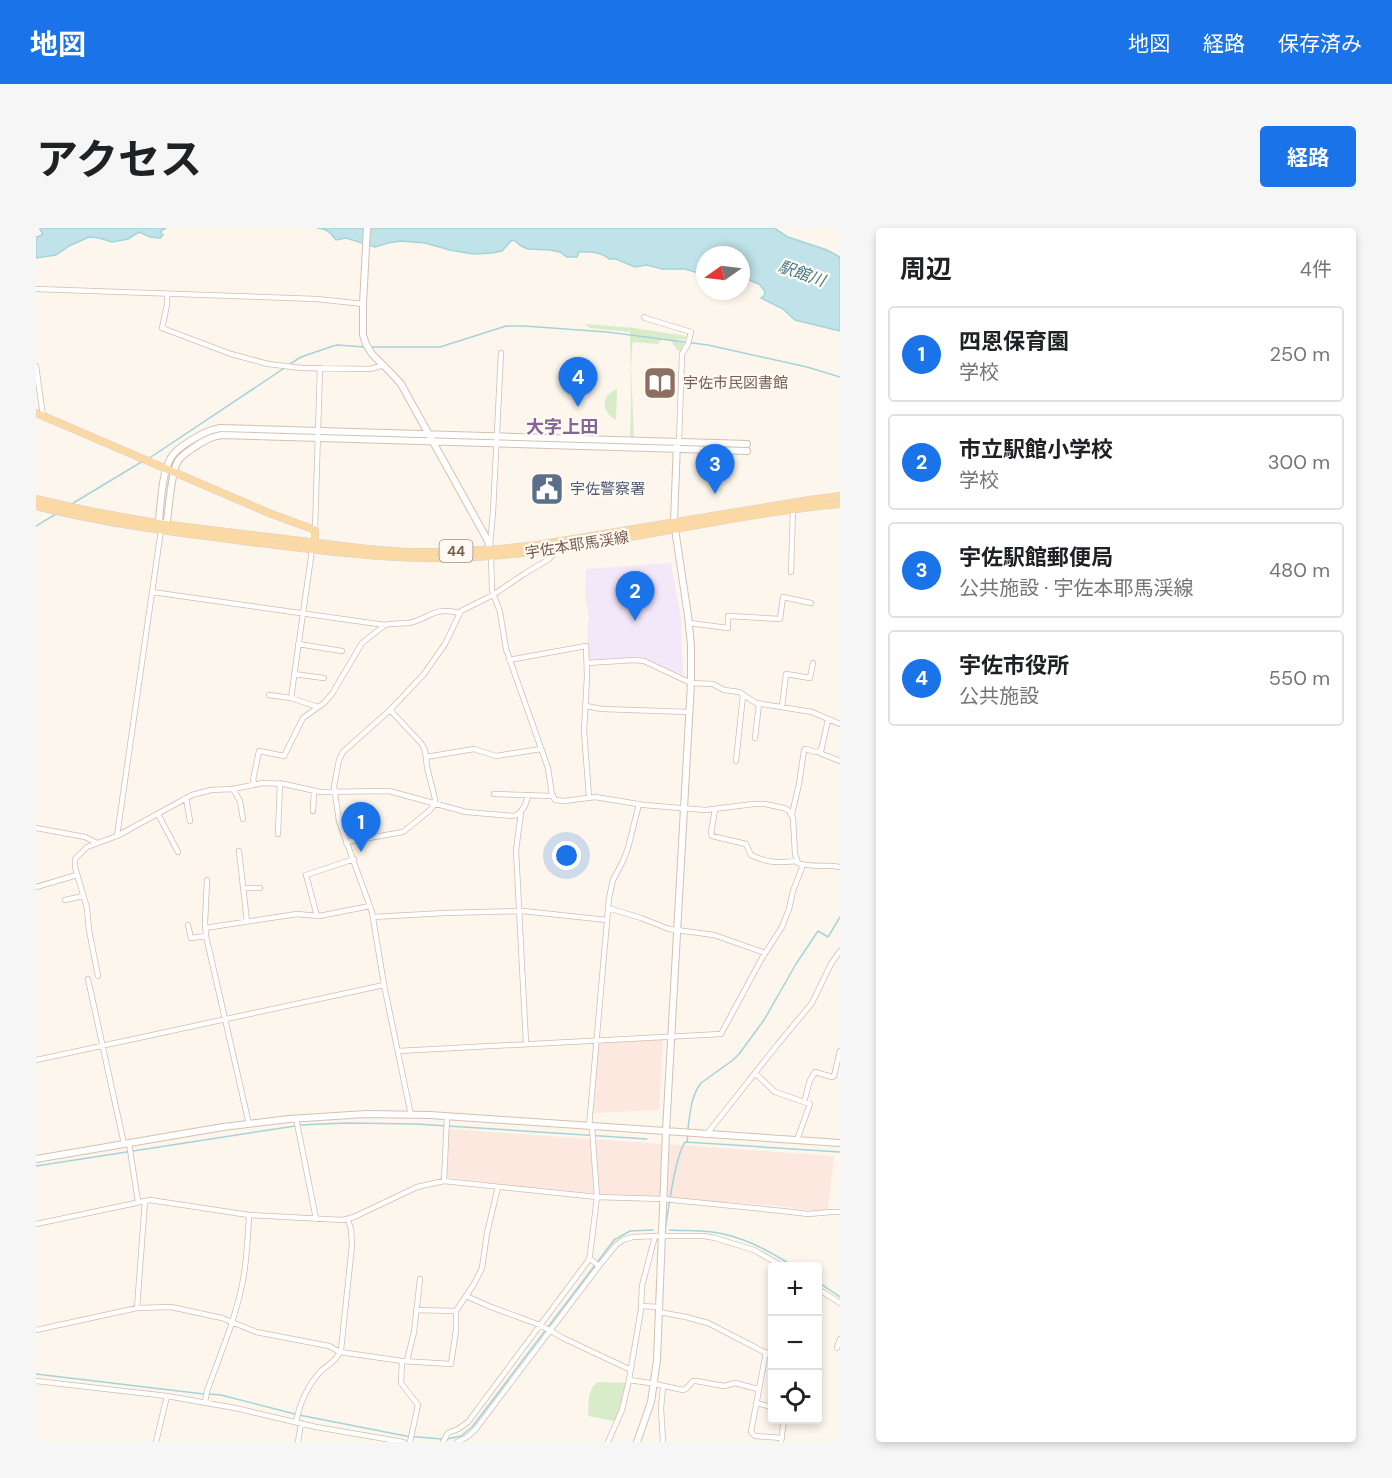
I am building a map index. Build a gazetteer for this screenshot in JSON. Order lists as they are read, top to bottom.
{
  "streets": {
    "main road": ["宇佐本耶馬渓線", "44"]
  },
  "districts": ["大字上田"],
  "water": ["駅館川"],
  "places": {
    "library": ["宇佐市民図書館"],
    "public building": ["宇佐警察署"]
  },
  "north": "left",
  "page": {
    "header": "地図",
    "nav": ["地図", "経路", "保存済み"],
    "title": "アクセス",
    "buttons": "経路",
    "heading": ["周辺", "4件"],
    "list": [
      {
        "mark": "1",
        "name": "四恩保育園",
        "note": "学校",
        "value": "250 m"
      },
      {
        "mark": "2",
        "name": "市立駅館小学校",
        "note": "学校",
        "value": "300 m"
      },
      {
        "mark": "3",
        "name": "宇佐駅館郵便局",
        "note": "公共施設 · 宇佐本耶馬渓線",
        "value": "480 m"
      },
      {
        "mark": "4",
        "name": "宇佐市役所",
        "note": "公共施設",
        "value": "550 m"
      }
    ],
    "pins": [
      "4",
      "3",
      "2",
      "1"
    ],
    "map_buttons": ["+", "−"]
  }
}
